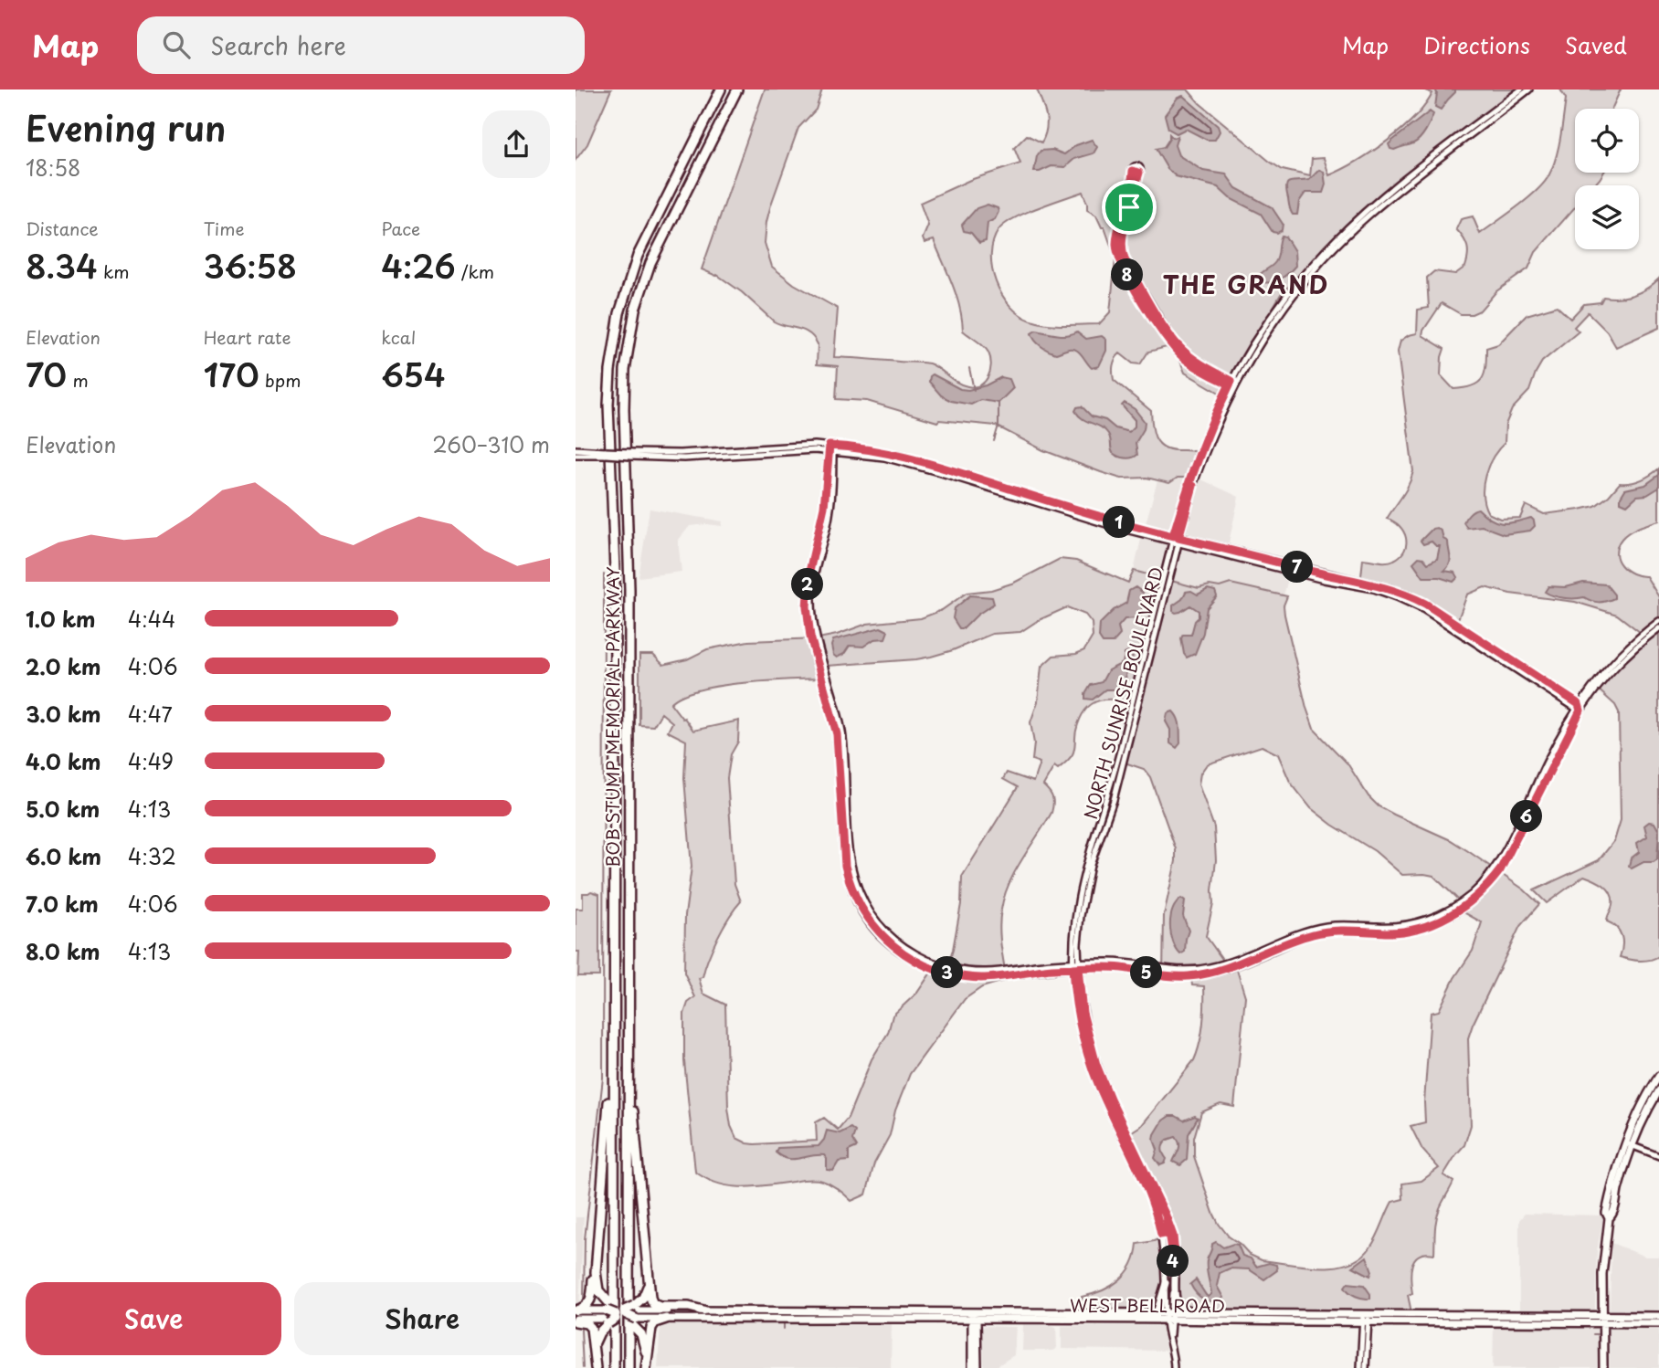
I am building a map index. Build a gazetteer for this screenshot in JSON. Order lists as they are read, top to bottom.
{
  "streets": {
    "highway": ["BOB STUMP MEMORIAL PARKWAY"],
    "main road": ["WEST BELL ROAD"],
    "street": ["NORTH SUNRISE BOULEVARD"]
  },
  "crossings": [
    ["NORTH SUNRISE BOULEVARD", "WEST BELL ROAD"]
  ],
  "districts": ["THE GRAND"],
  "page": {
    "header": "Map",
    "search": "Search here",
    "nav": ["Map", "Directions", "Saved"],
    "heading": ["Evening run", "18:58"],
    "stats": [
      ["Distance", "8.34 km"],
      ["Time", "36:58"],
      ["Pace", "4:26 /km"],
      ["Elevation", "70 m"],
      ["Heart rate", "170 bpm"],
      ["kcal", "654"]
    ],
    "pins": [
      "8",
      "1",
      "7",
      "2",
      "6",
      "3",
      "5",
      "4"
    ],
    "chart": ["Elevation", "260–310 m"],
    "list": [
      {
        "name": "1.0 km",
        "note": "4:44"
      },
      {
        "name": "2.0 km",
        "note": "4:06"
      },
      {
        "name": "3.0 km",
        "note": "4:47"
      },
      {
        "name": "4.0 km",
        "note": "4:49"
      },
      {
        "name": "5.0 km",
        "note": "4:13"
      },
      {
        "name": "6.0 km",
        "note": "4:32"
      },
      {
        "name": "7.0 km",
        "note": "4:06"
      },
      {
        "name": "8.0 km",
        "note": "4:13"
      }
    ],
    "buttons": ["Save", "Share"]
  }
}
